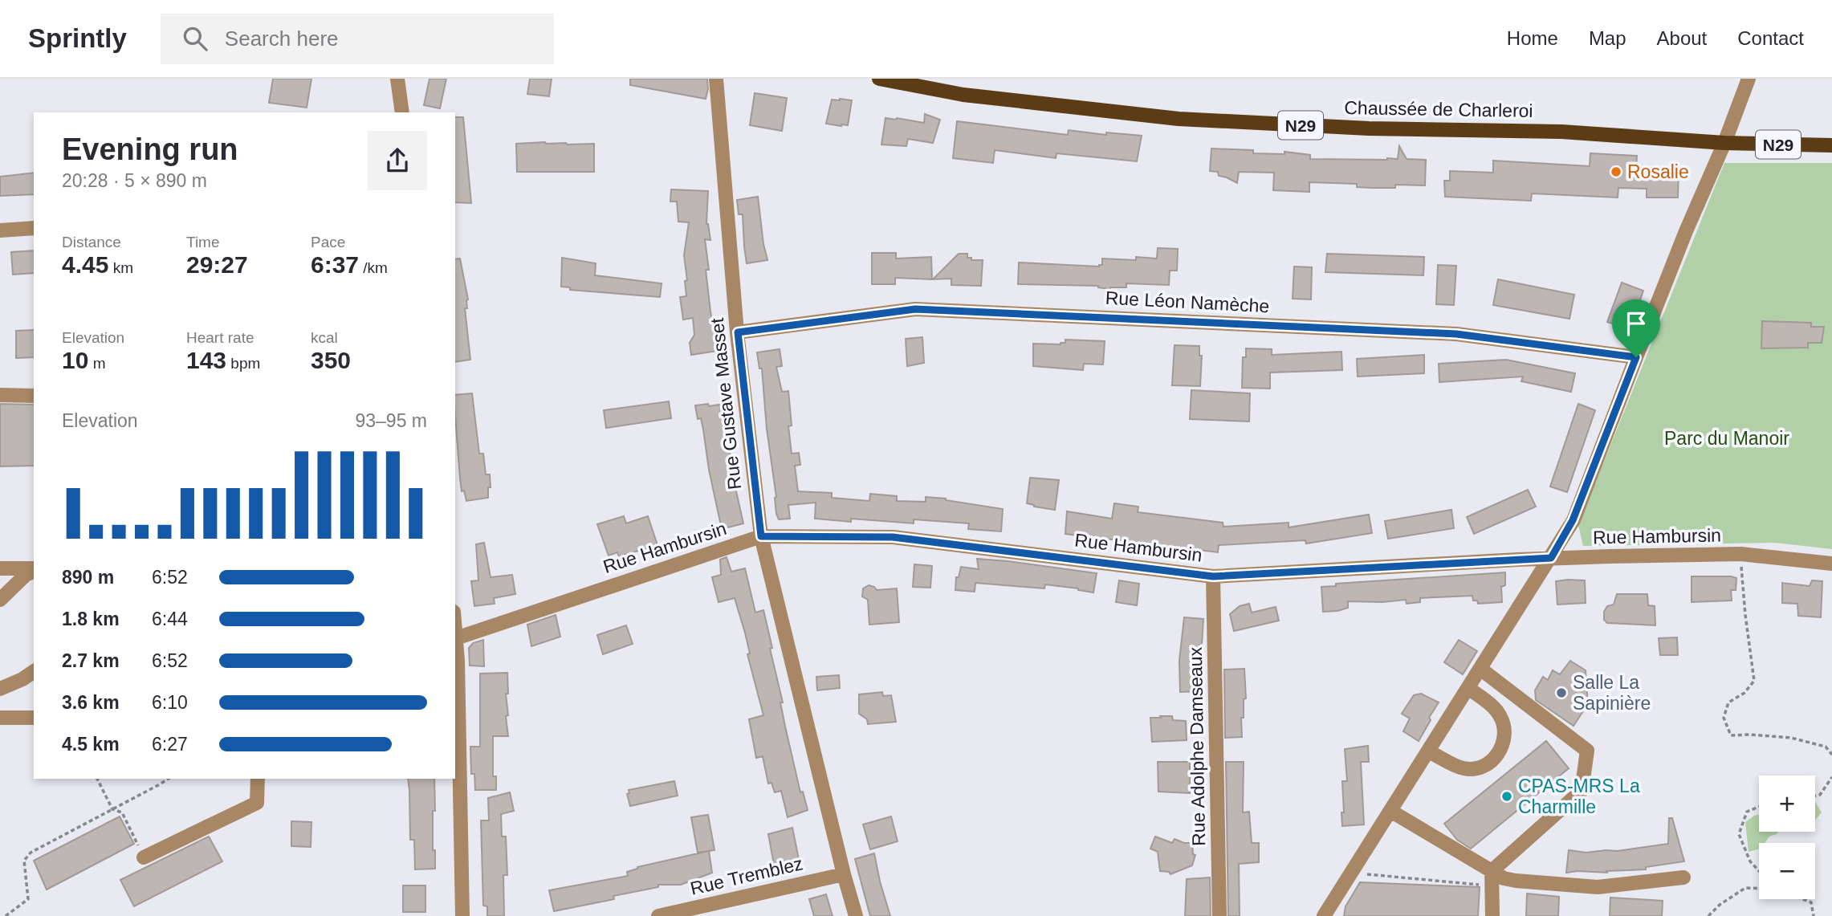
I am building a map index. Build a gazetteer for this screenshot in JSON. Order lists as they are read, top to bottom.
{
  "streets": {
    "main road": ["Chaussée de Charleroi", "N29"],
    "street": [
      "Rue Léon Namèche",
      "Rue Gustave Masset",
      "Rue Hambursin",
      "Rue Adolphe Damseaux",
      "Rue Tremblez"
    ]
  },
  "crossings": [
    ["Rue Léon Namèche", "Rue Gustave Masset"],
    ["Rue Gustave Masset", "Rue Hambursin"],
    ["Rue Gustave Masset", "Rue Tremblez"],
    ["Rue Hambursin", "Rue Adolphe Damseaux"]
  ],
  "parks": ["Parc du Manoir"],
  "places": ["Rosalie", "Salle La Sapinière", "CPAS-MRS La Charmille"],
  "page": {
    "header": "Sprintly",
    "search": "Search here",
    "nav": [
      "Home",
      "Map",
      "About",
      "Contact"
    ],
    "heading": ["Evening run", "20:28 · 5 × 890 m"],
    "stats": [
      ["Distance", "4.45 km"],
      ["Time", "29:27"],
      ["Pace", "6:37 /km"],
      ["Elevation", "10 m"],
      ["Heart rate", "143 bpm"],
      ["kcal", "350"]
    ],
    "chart": ["Elevation", "93–95 m"],
    "list": [
      {
        "name": "890 m",
        "note": "6:52"
      },
      {
        "name": "1.8 km",
        "note": "6:44"
      },
      {
        "name": "2.7 km",
        "note": "6:52"
      },
      {
        "name": "3.6 km",
        "note": "6:10"
      },
      {
        "name": "4.5 km",
        "note": "6:27"
      }
    ],
    "map_buttons": ["+", "−"]
  }
}
